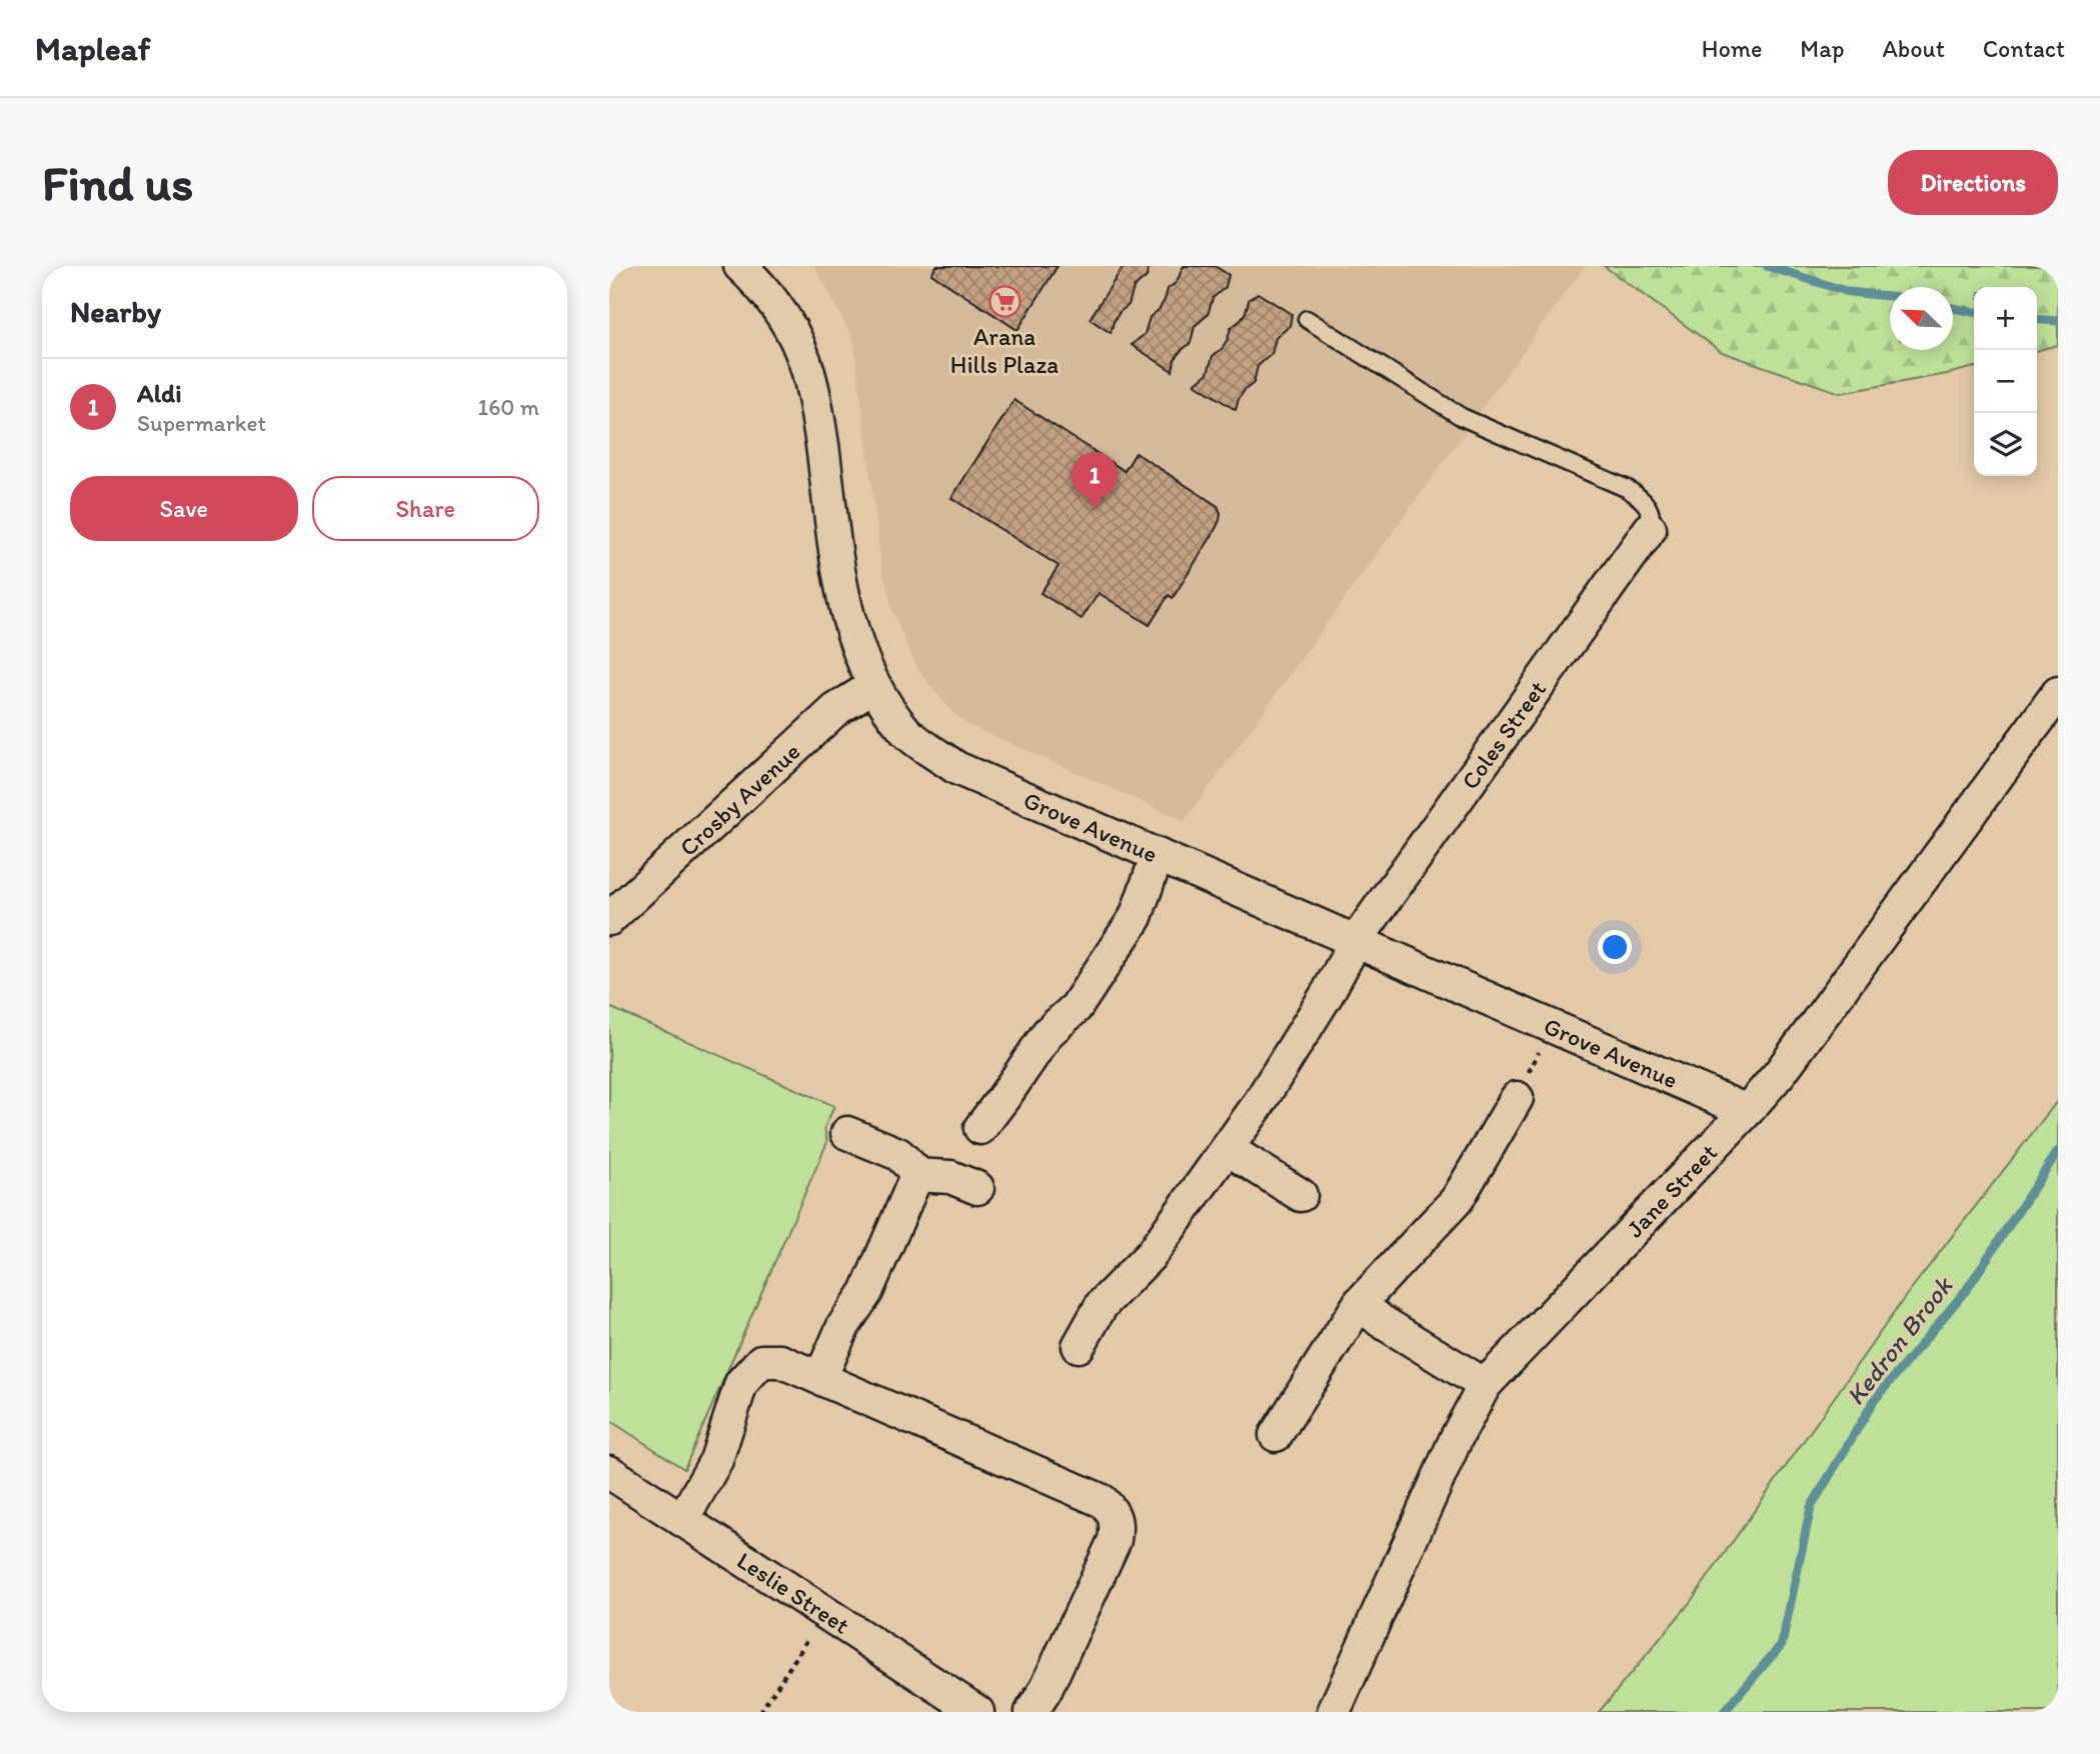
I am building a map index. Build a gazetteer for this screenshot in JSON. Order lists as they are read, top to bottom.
{
  "streets": {
    "street": [
      "Coles Street",
      "Crosby Avenue",
      "Grove Avenue",
      "Jane Street",
      "Leslie Street"
    ]
  },
  "crossings": [
    ["Coles Street", "Grove Avenue"],
    ["Crosby Avenue", "Grove Avenue"],
    ["Grove Avenue", "Jane Street"]
  ],
  "water": ["Kedron Brook"],
  "places": {
    "supermarket": ["Arana Hills Plaza"]
  },
  "north": "top left",
  "page": {
    "header": "Mapleaf",
    "nav": [
      "Home",
      "Map",
      "About",
      "Contact"
    ],
    "buttons": [
      "Directions",
      ["Save", "Share"]
    ],
    "title": "Find us",
    "heading": "Nearby",
    "map_buttons": ["+", "−"],
    "list": [
      {
        "mark": "1",
        "name": "Aldi",
        "note": "Supermarket",
        "value": "160 m"
      }
    ],
    "pins": "1"
  }
}
